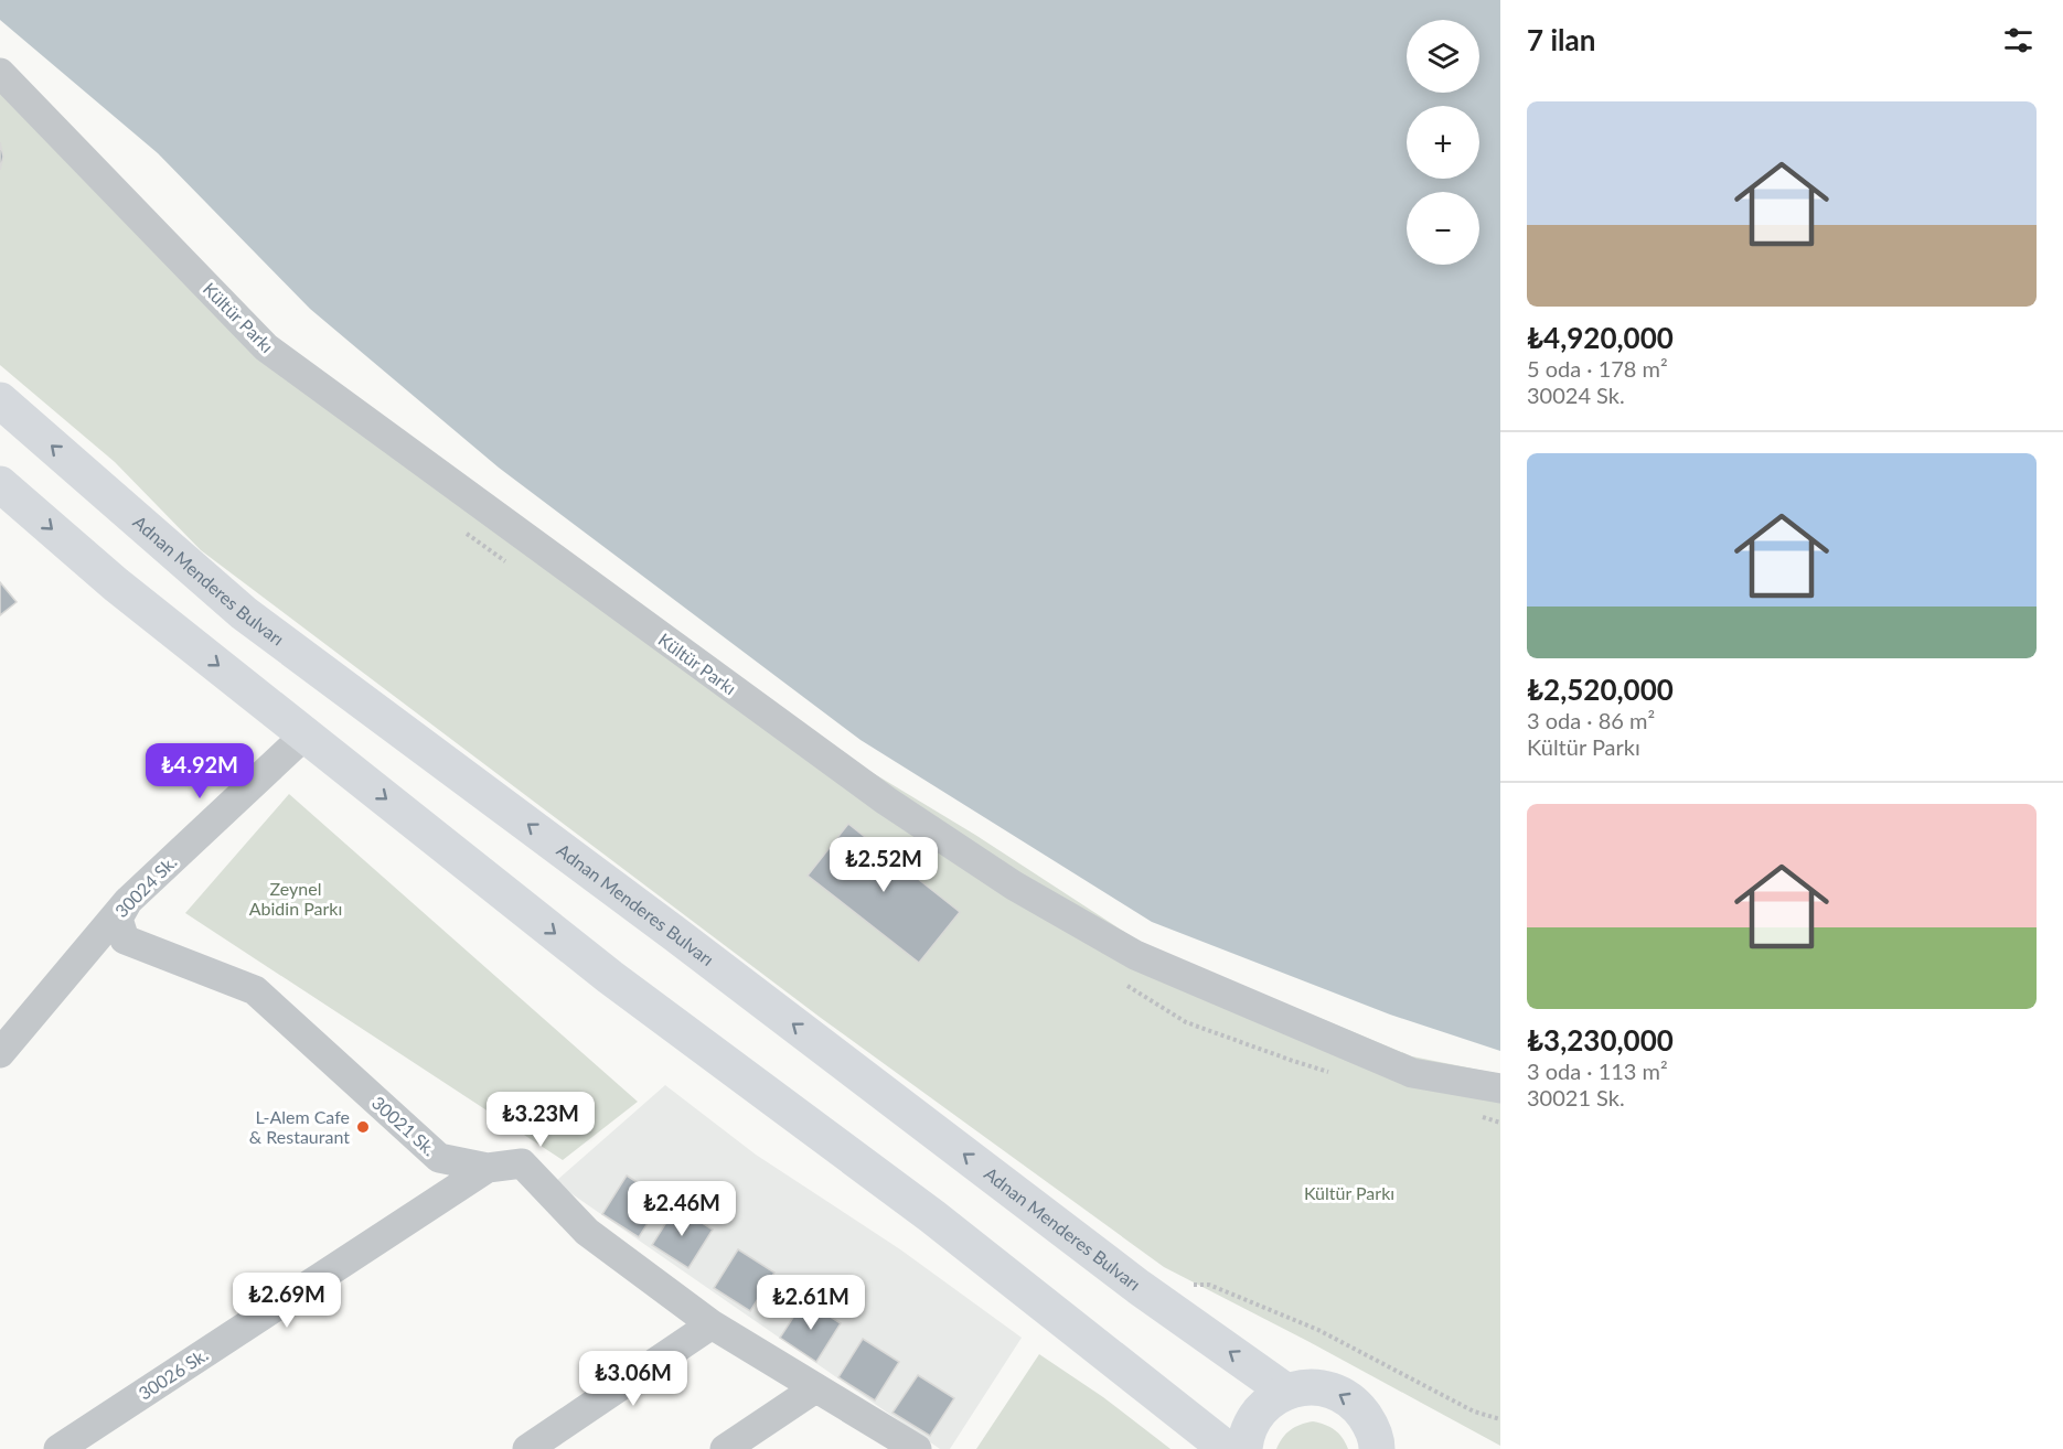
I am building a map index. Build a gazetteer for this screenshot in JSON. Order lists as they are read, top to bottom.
{
  "streets": {
    "main road": ["Adnan Menderes Bulvarı"],
    "street": [
      "Kültür Parkı",
      "30024 Sk.",
      "30021 Sk.",
      "30026 Sk."
    ]
  },
  "crossings": [
    ["30024 Sk.", "30021 Sk."],
    ["30021 Sk.", "30026 Sk."]
  ],
  "parks": ["Zeynel Abidin Parkı", "Kültür Parkı"],
  "places": ["L-Alem Cafe & Restaurant"],
  "page": {
    "heading": "7 ilan",
    "map_buttons": ["+", "−"],
    "list": [
      {
        "name": "₺4,920,000",
        "note": "5 oda · 178 m² · 30024 Sk."
      },
      {
        "name": "₺2,520,000",
        "note": "3 oda · 86 m² · Kültür Parkı"
      },
      {
        "name": "₺3,230,000",
        "note": "3 oda · 113 m² · 30021 Sk."
      }
    ],
    "price": [
      "₺4.92M",
      "₺2.52M",
      "₺3.23M",
      "₺2.46M",
      "₺2.69M",
      "₺2.61M",
      "₺3.06M"
    ]
  }
}
